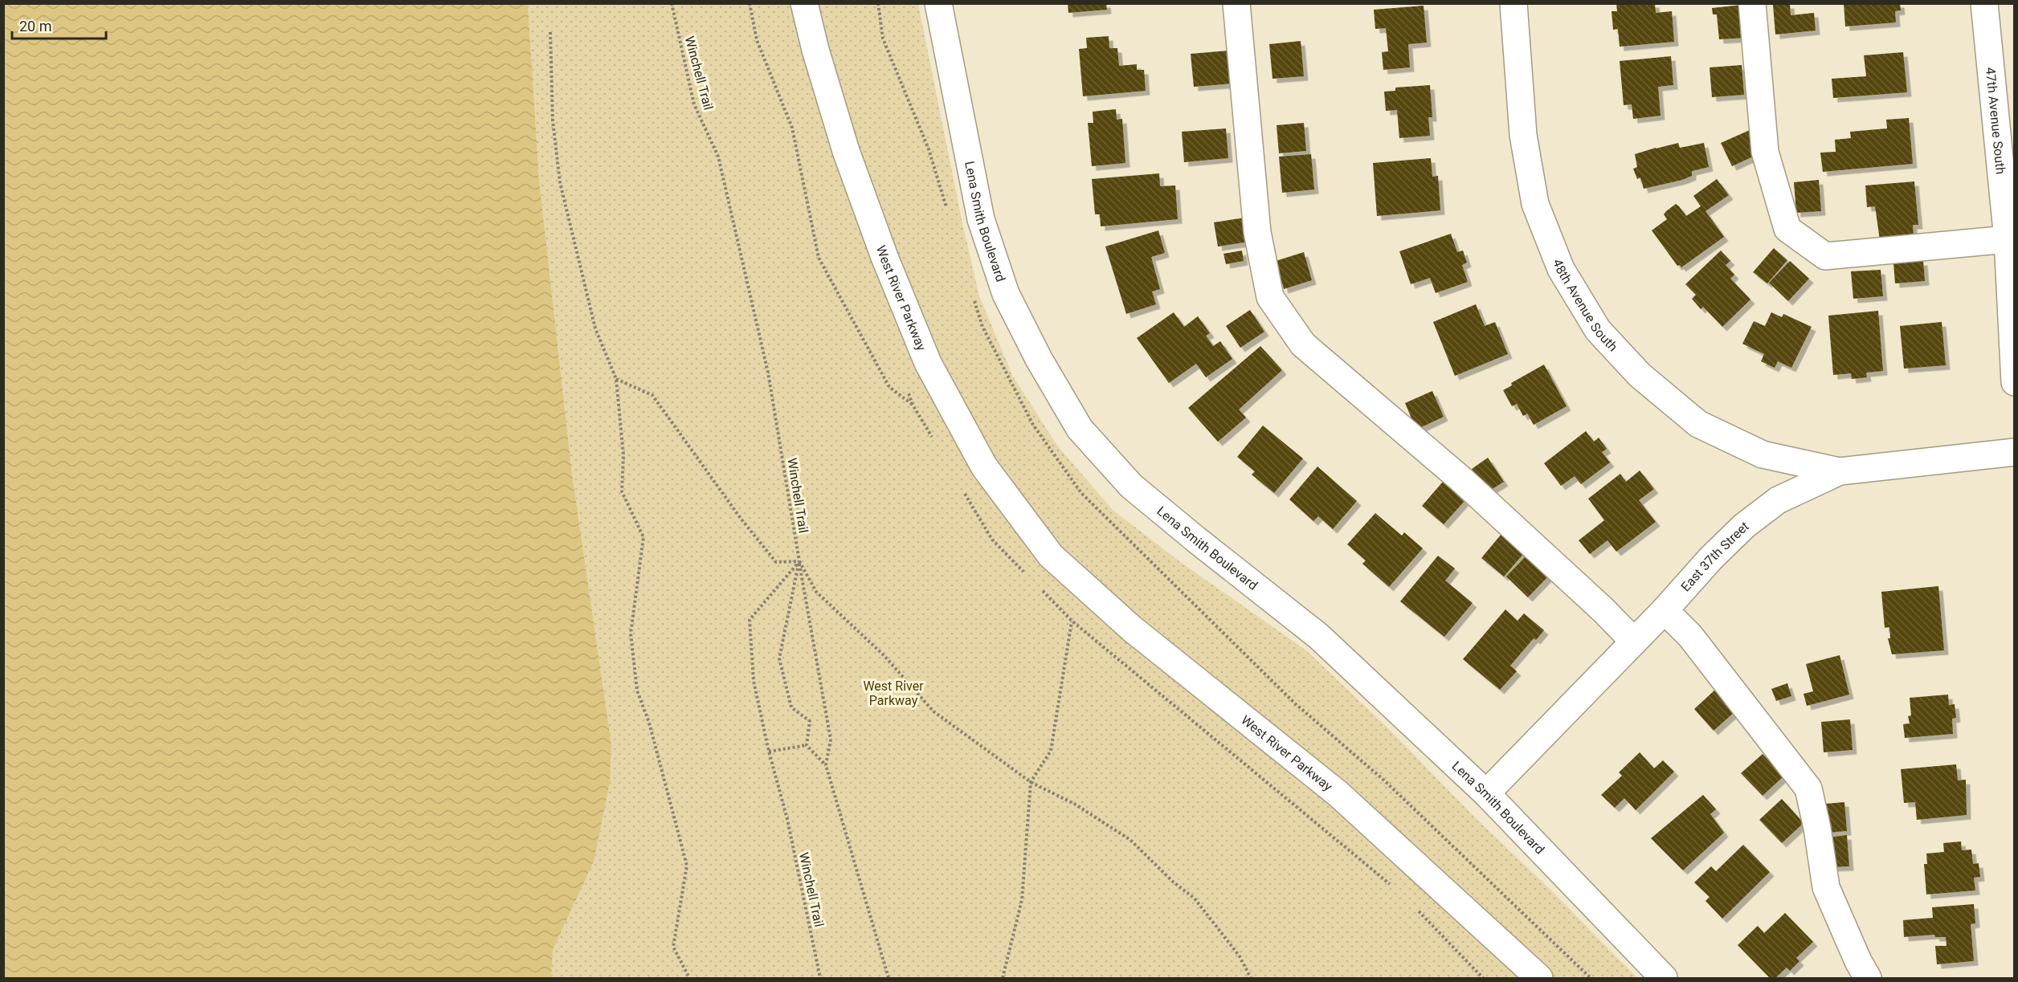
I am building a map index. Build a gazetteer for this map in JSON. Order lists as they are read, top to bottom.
{
  "streets": {
    "street": [
      "47th Avenue South",
      "Lena Smith Boulevard",
      "West River Parkway",
      "48th Avenue South",
      "East 37th Street"
    ],
    "path": ["Winchell Trail"]
  },
  "crossings": [
    ["Lena Smith Boulevard", "East 37th Street"],
    ["48th Avenue South", "East 37th Street"]
  ],
  "parks": ["West River Parkway"],
  "scale_bar": "20 m"
}
